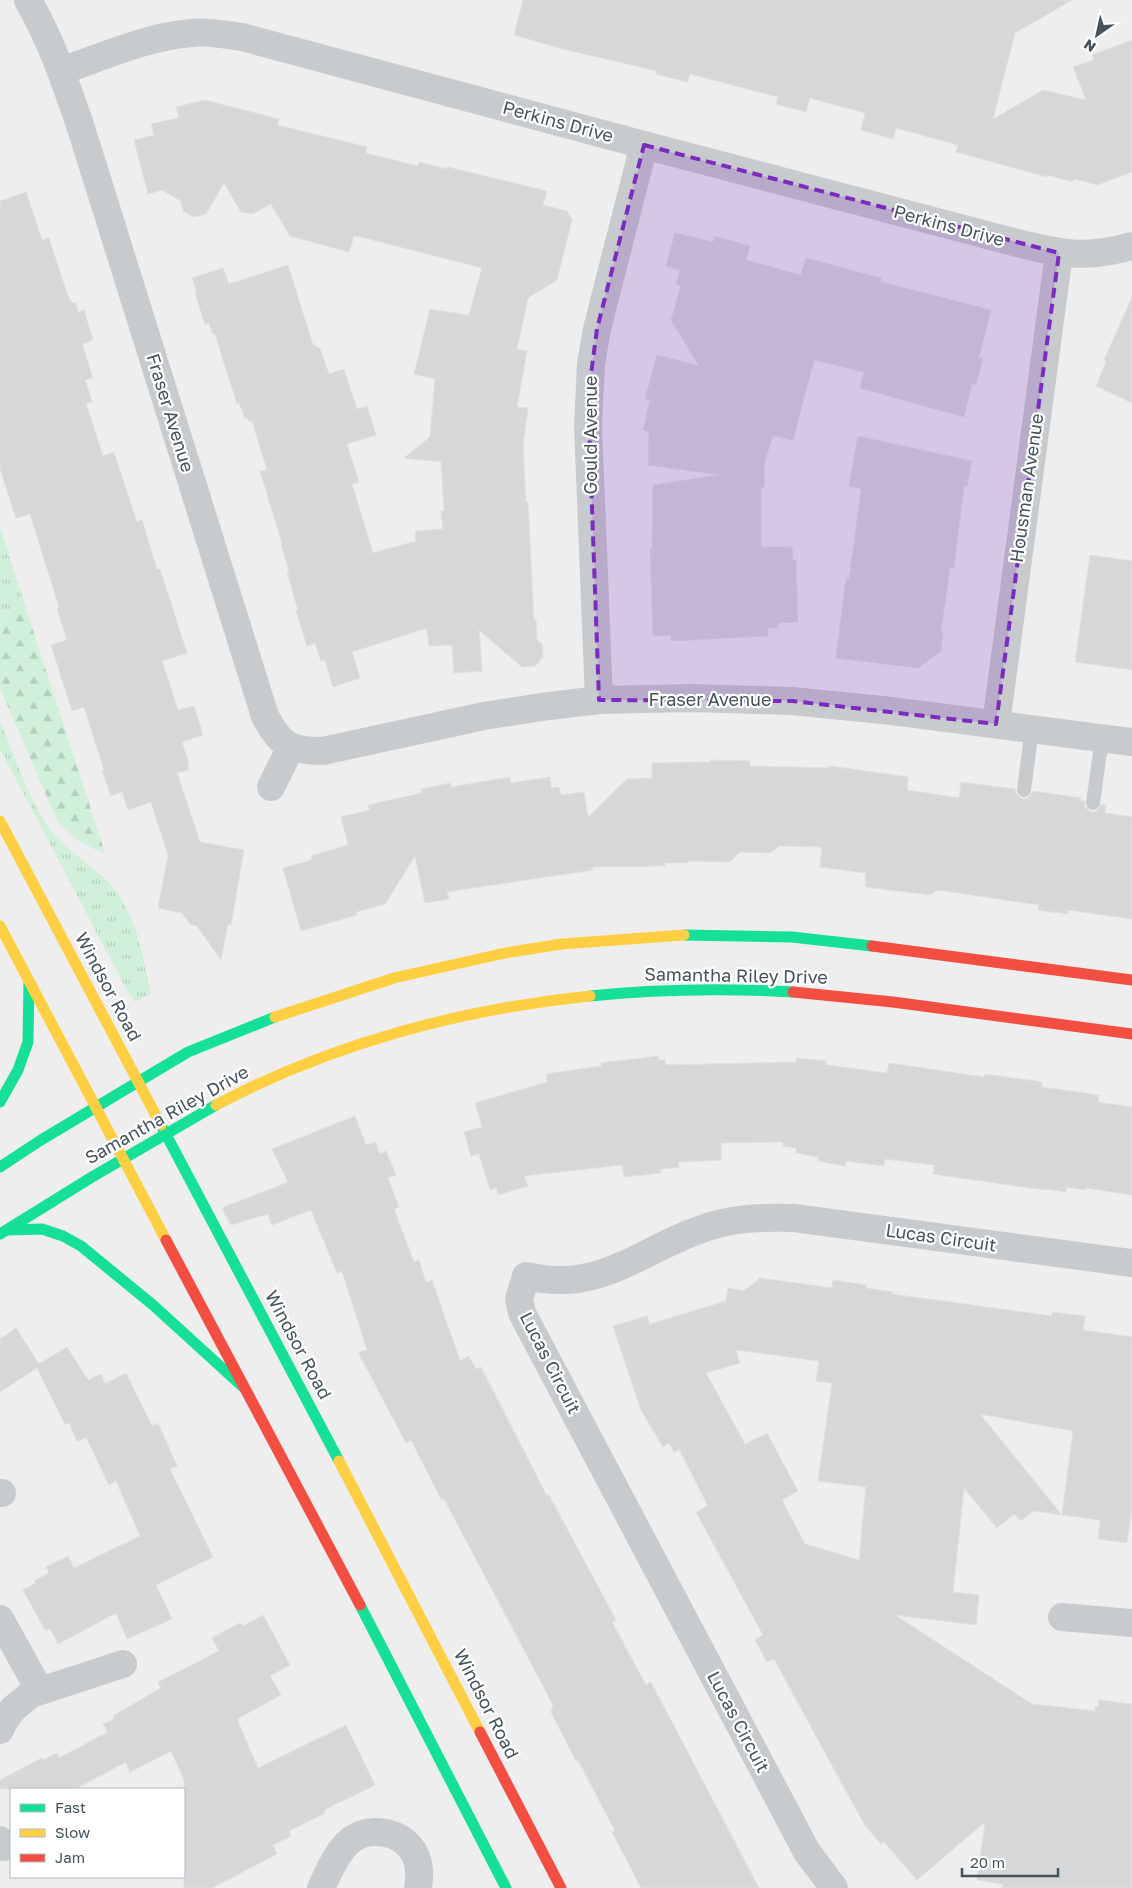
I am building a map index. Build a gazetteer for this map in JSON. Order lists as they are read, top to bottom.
{
  "streets": {
    "main road": ["Samantha Riley Drive", "Windsor Road"],
    "street": [
      "Perkins Drive",
      "Fraser Avenue",
      "Gould Avenue",
      "Housman Avenue",
      "Lucas Circuit"
    ]
  },
  "crossings": [
    ["Perkins Drive", "Fraser Avenue"],
    ["Perkins Drive", "Gould Avenue"],
    ["Perkins Drive", "Housman Avenue"],
    ["Fraser Avenue", "Gould Avenue"],
    ["Fraser Avenue", "Housman Avenue"],
    ["Samantha Riley Drive", "Windsor Road"]
  ],
  "legend": ["Fast", "Slow", "Jam"],
  "scale_bar": "20 m",
  "north": "bottom left"
}
